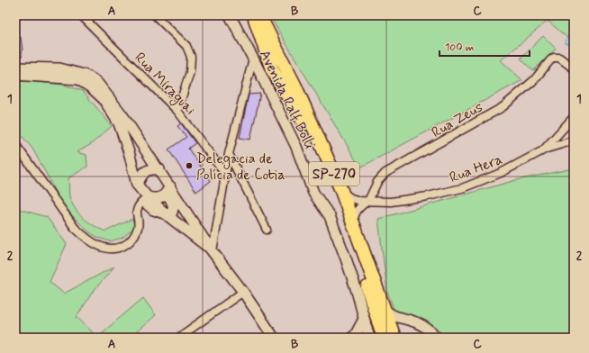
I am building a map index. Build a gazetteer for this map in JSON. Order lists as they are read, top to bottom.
{
  "streets": {
    "highway": ["SP-270"],
    "main road": ["Avenida Ralf Bolli"],
    "street": ["Rua Miraguai", "Rua Zeus", "Rua Hera"]
  },
  "crossings": [
    ["Rua Zeus", "Rua Hera"],
    ["Rua Hera", "SP-270"]
  ],
  "places": ["Delegacia de Polícia de Cotia"],
  "scale_bar": "100 m",
  "grid": {
    "columns": ["A", "B", "C"],
    "rows": ["1", "2"]
  }
}
